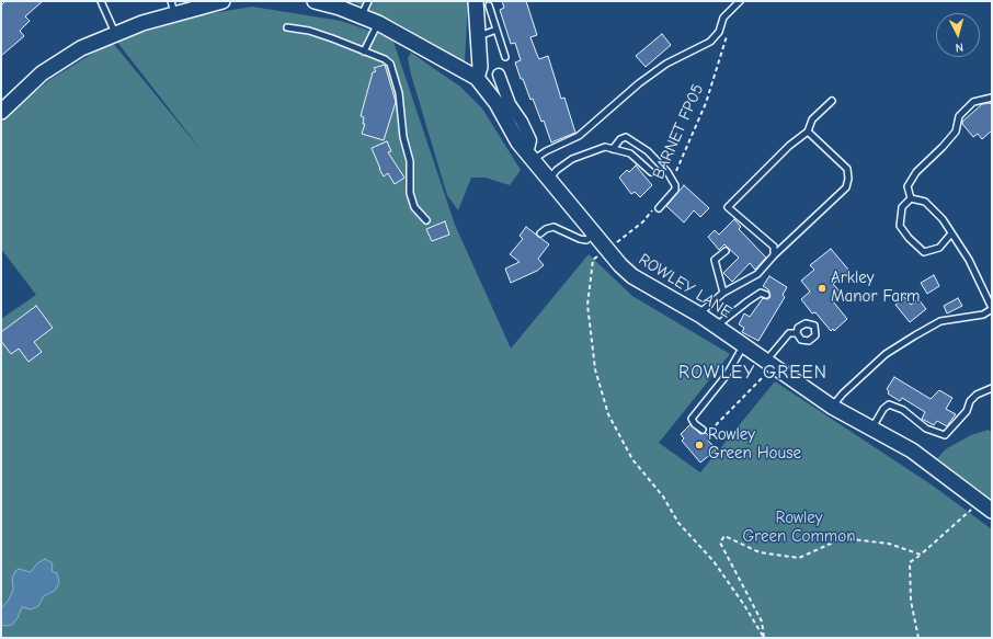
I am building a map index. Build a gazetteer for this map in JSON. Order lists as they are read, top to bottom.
{
  "streets": {
    "street": ["ROWLEY LANE"],
    "path": ["BARNET FP05"]
  },
  "districts": ["ROWLEY GREEN"],
  "parks": ["Rowley Green Common"],
  "places": ["Arkley Manor Farm", "Rowley Green House"],
  "north": "bottom"
}
